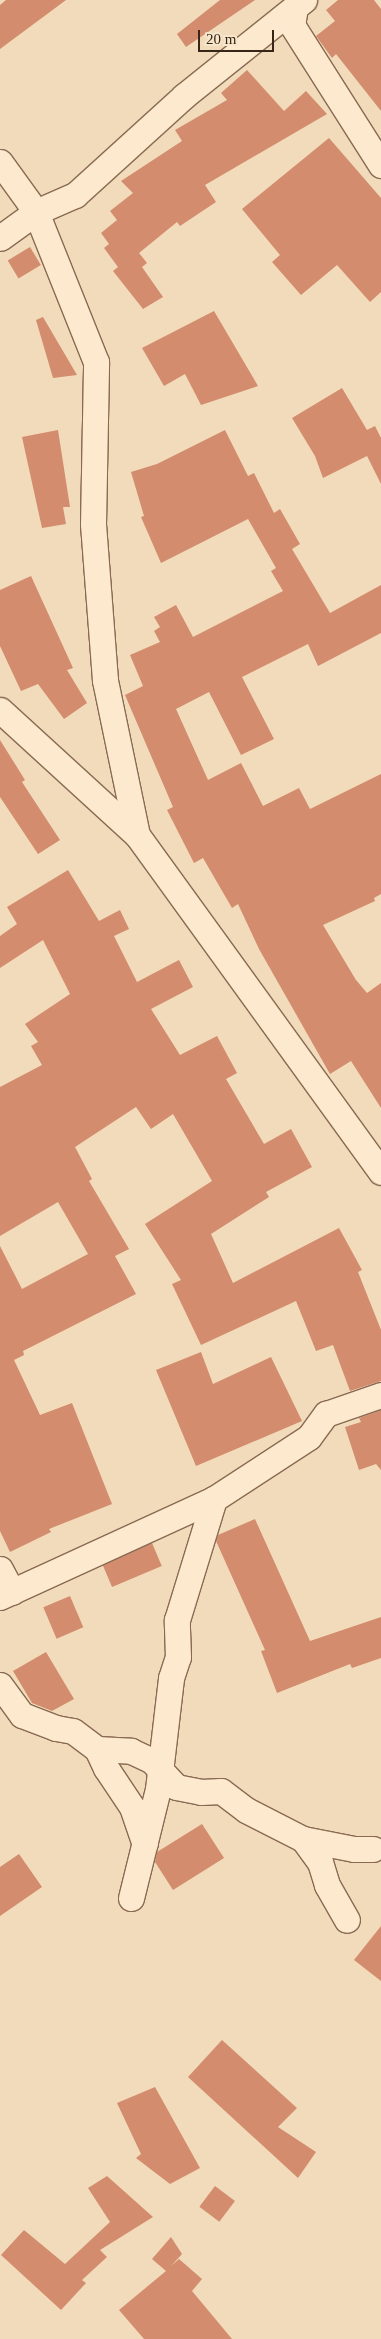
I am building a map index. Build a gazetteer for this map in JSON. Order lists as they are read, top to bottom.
{
  "scale_bar": "20 m"
}
